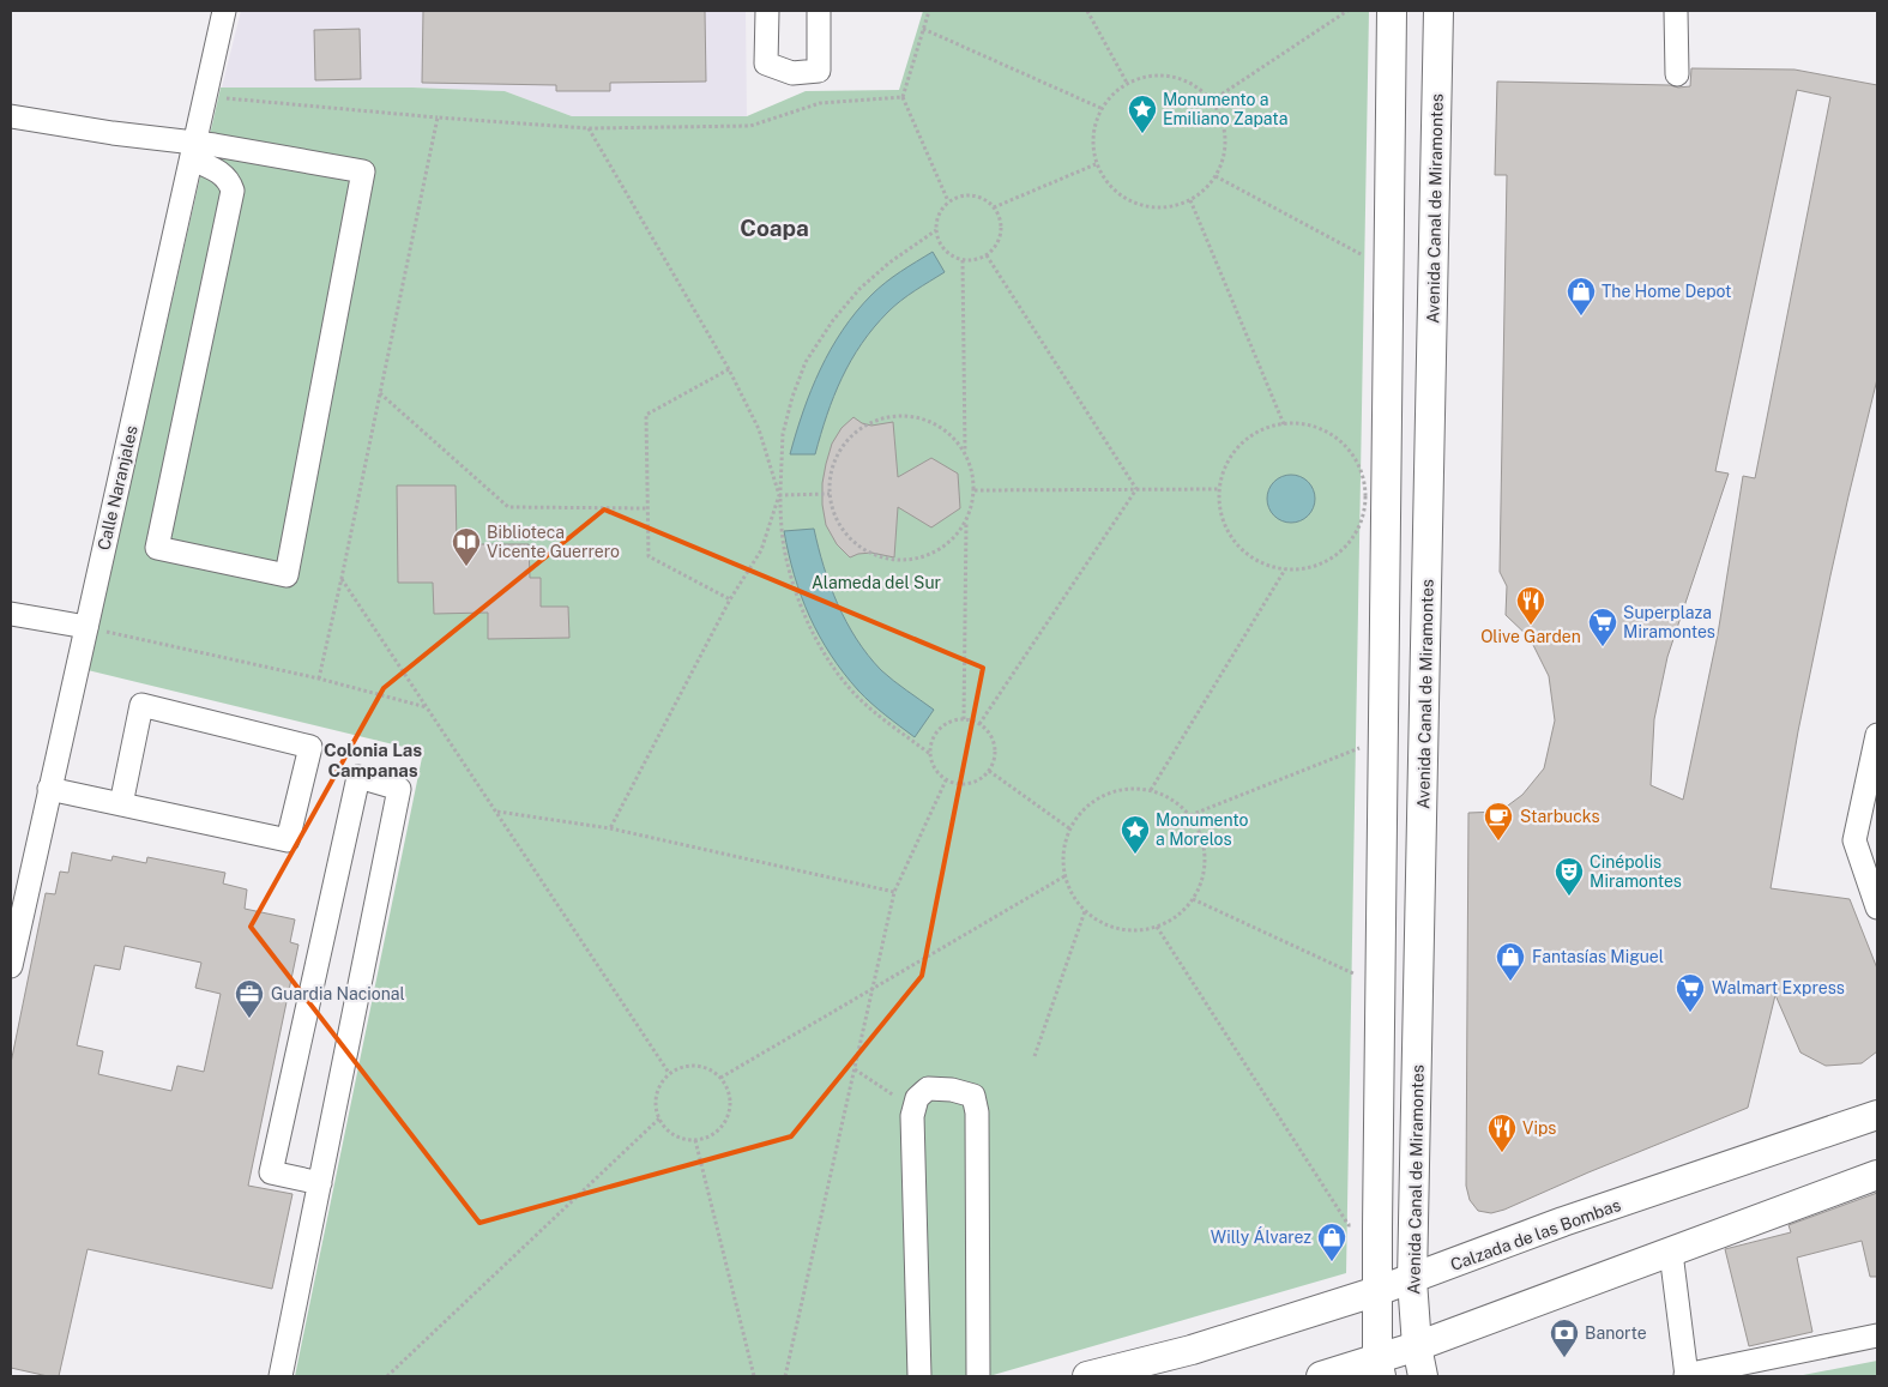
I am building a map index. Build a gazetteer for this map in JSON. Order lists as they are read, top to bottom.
{
  "streets": {
    "main road": ["Avenida Canal de Miramontes", "Calzada de las Bombas"],
    "street": ["Calle Naranjales"]
  },
  "crossings": [
    ["Avenida Canal de Miramontes", "Calzada de las Bombas"]
  ],
  "districts": ["Coapa", "Colonia Las Campanas"],
  "parks": ["Alameda del Sur"],
  "places": {
    "place": ["Monumento a Emiliano Zapata", "Monumento a Morelos"],
    "shop": ["The Home Depot", "Fantasías Miguel", "Willy Álvarez"],
    "library": ["Biblioteca Vicente Guerrero"],
    "restaurant": ["Olive Garden", "Vips"],
    "supermarket": ["Superplaza Miramontes", "Walmart Express"],
    "cafe": ["Starbucks"],
    "theatre": ["Cinépolis Miramontes"],
    "office": ["Guardia Nacional"],
    "bank": ["Banorte"]
  }
}
